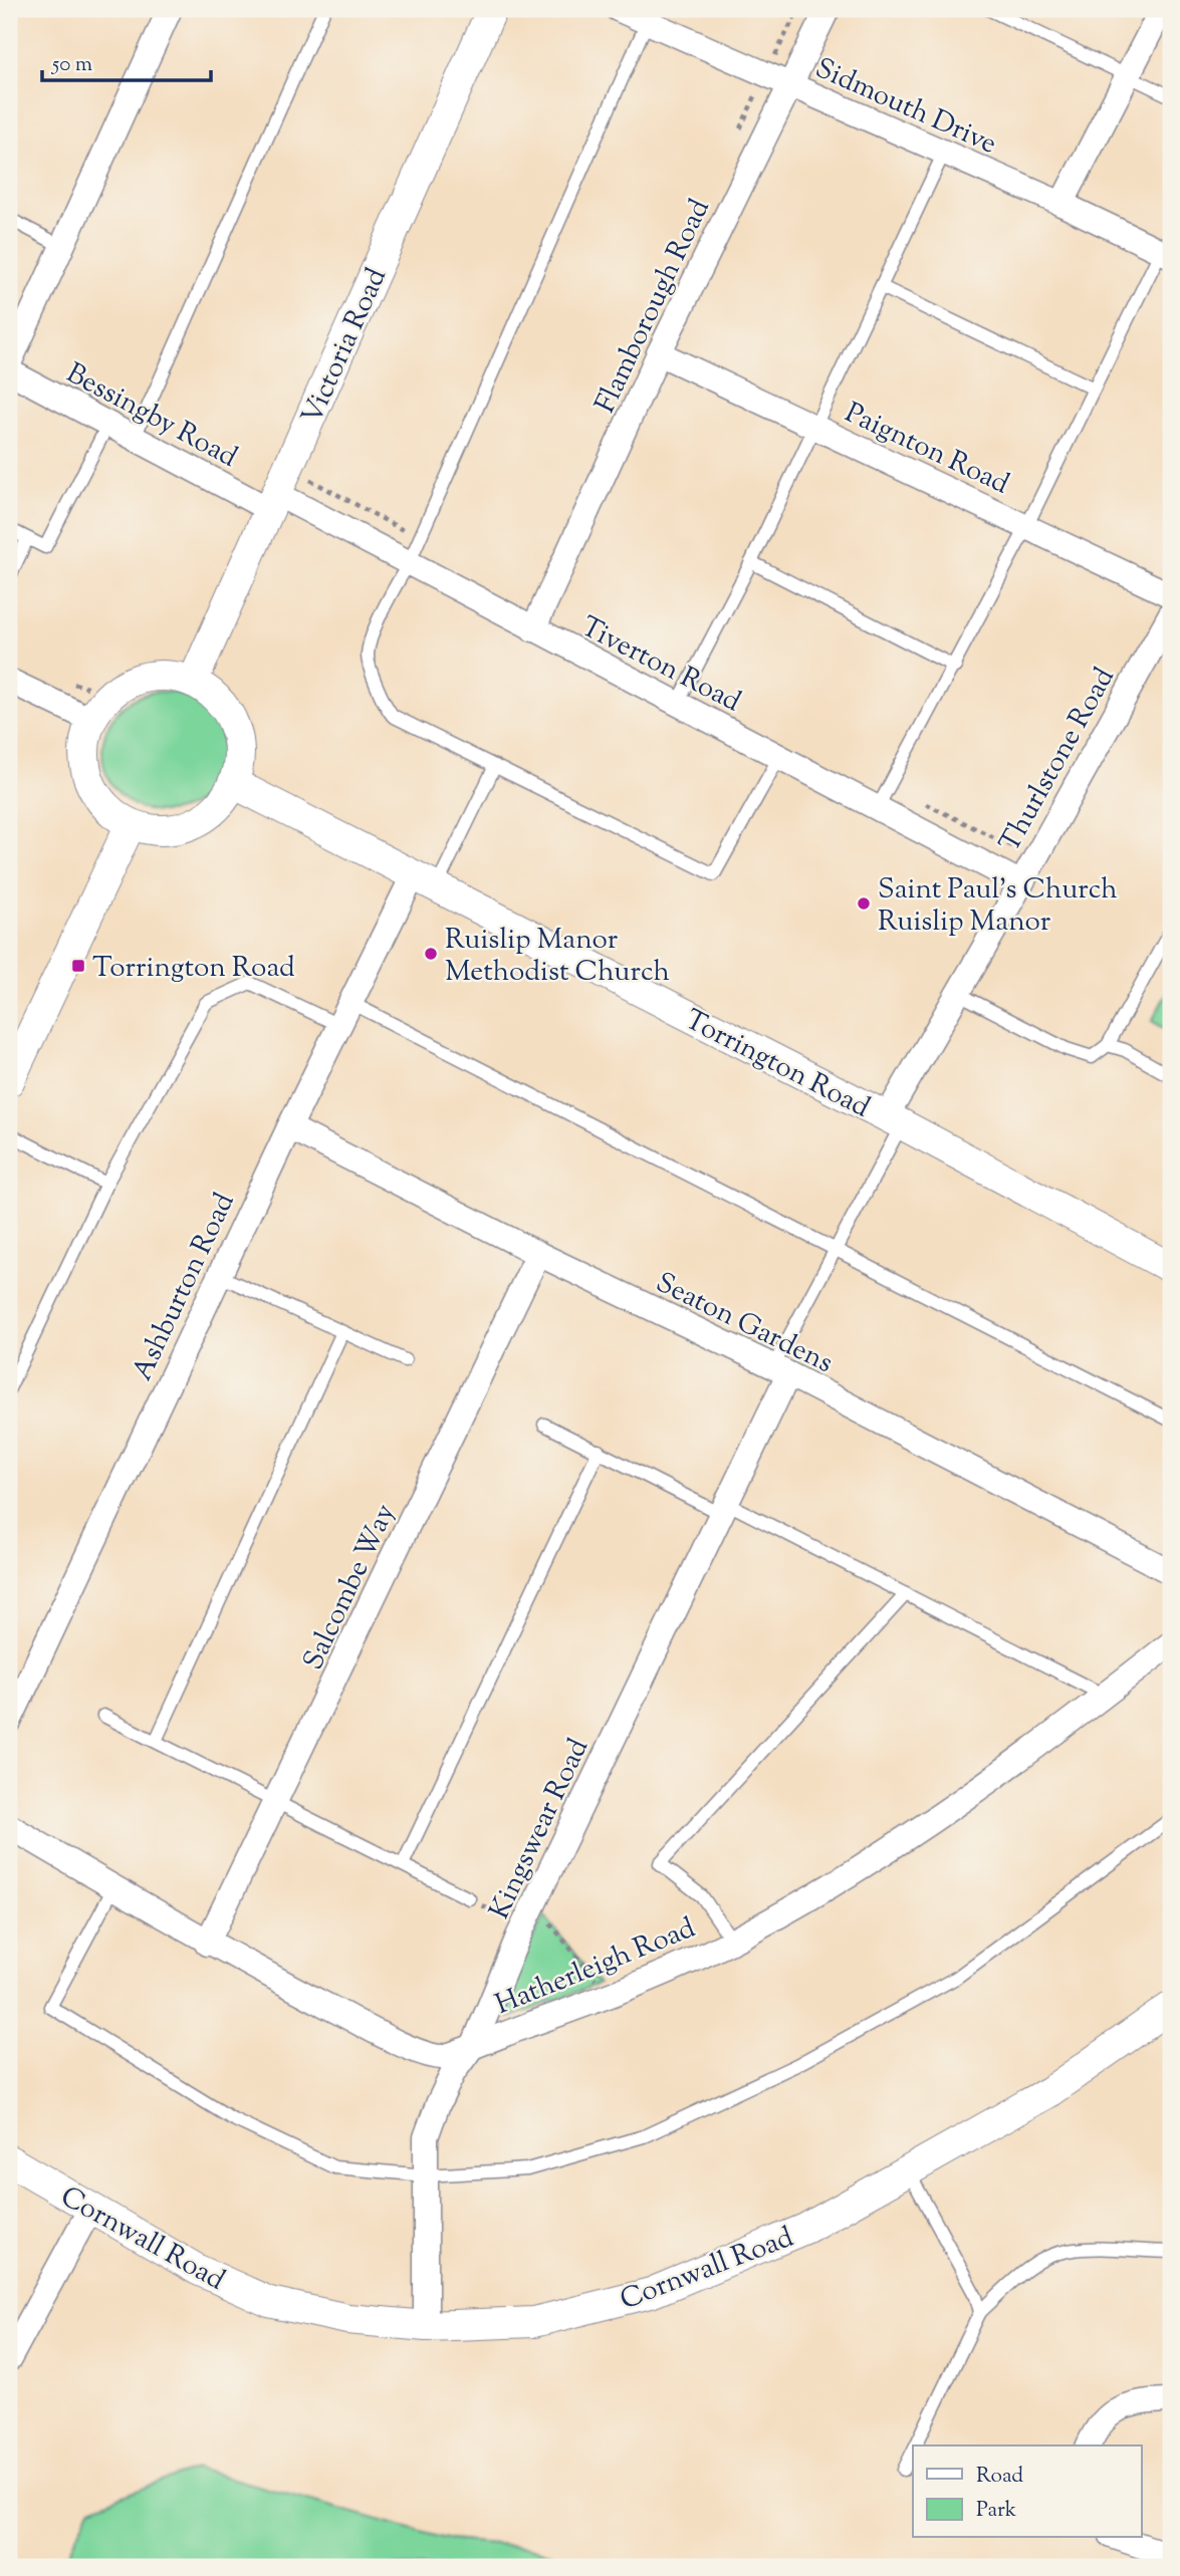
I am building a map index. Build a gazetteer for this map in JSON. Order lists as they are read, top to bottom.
{
  "streets": {
    "street": [
      "Sidmouth Drive",
      "Flamborough Road",
      "Victoria Road",
      "Bessingby Road",
      "Paignton Road",
      "Tiverton Road",
      "Thurlstone Road",
      "Torrington Road",
      "Ashburton Road",
      "Seaton Gardens",
      "Salcombe Way",
      "Kingswear Road",
      "Hatherleigh Road",
      "Cornwall Road"
    ]
  },
  "crossings": [
    ["Sidmouth Drive", "Flamborough Road"],
    ["Flamborough Road", "Paignton Road"],
    ["Flamborough Road", "Tiverton Road"],
    ["Victoria Road", "Bessingby Road"],
    ["Victoria Road", "Tiverton Road"],
    ["Victoria Road", "Torrington Road"],
    ["Bessingby Road", "Tiverton Road"],
    ["Tiverton Road", "Thurlstone Road"],
    ["Thurlstone Road", "Torrington Road"],
    ["Torrington Road", "Ashburton Road"],
    ["Ashburton Road", "Seaton Gardens"],
    ["Seaton Gardens", "Salcombe Way"],
    ["Seaton Gardens", "Kingswear Road"],
    ["Salcombe Way", "Hatherleigh Road"],
    ["Kingswear Road", "Hatherleigh Road"],
    ["Kingswear Road", "Cornwall Road"]
  ],
  "places": {
    "other": ["Saint Paul's Church Ruislip Manor", "Ruislip Manor Methodist Church"],
    "transit": ["Torrington Road"]
  },
  "legend": ["Road", "Park"],
  "scale_bar": "50 m"
}
